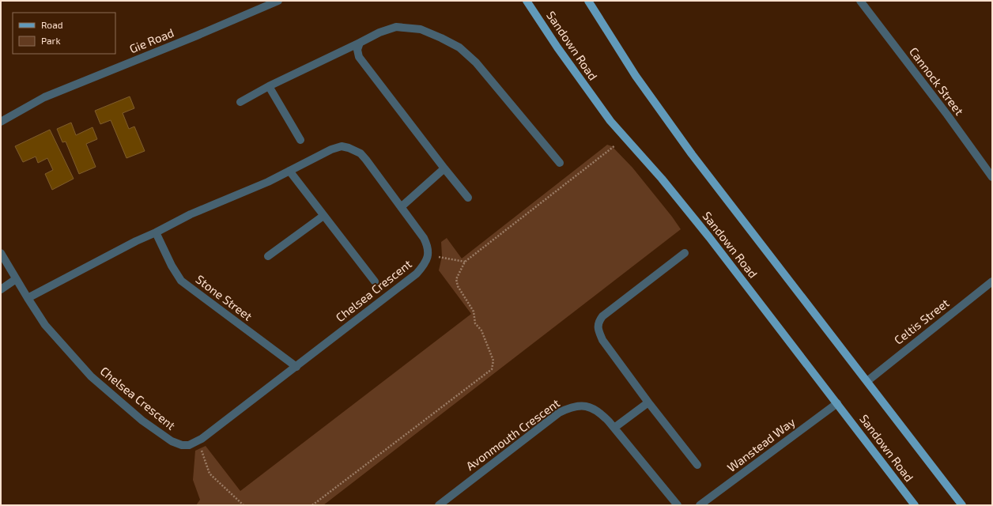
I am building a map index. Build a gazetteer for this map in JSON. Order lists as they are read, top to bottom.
{
  "streets": {
    "main road": ["Sandown Road"],
    "street": [
      "Gie Road",
      "Cannock Street",
      "Chelsea Crescent",
      "Stone Street",
      "Celtis Street",
      "Avonmouth Crescent",
      "Wanstead Way"
    ]
  },
  "crossings": [
    ["Sandown Road", "Wanstead Way"],
    ["Chelsea Crescent", "Stone Street"]
  ],
  "legend": ["Road", "Park"]
}
